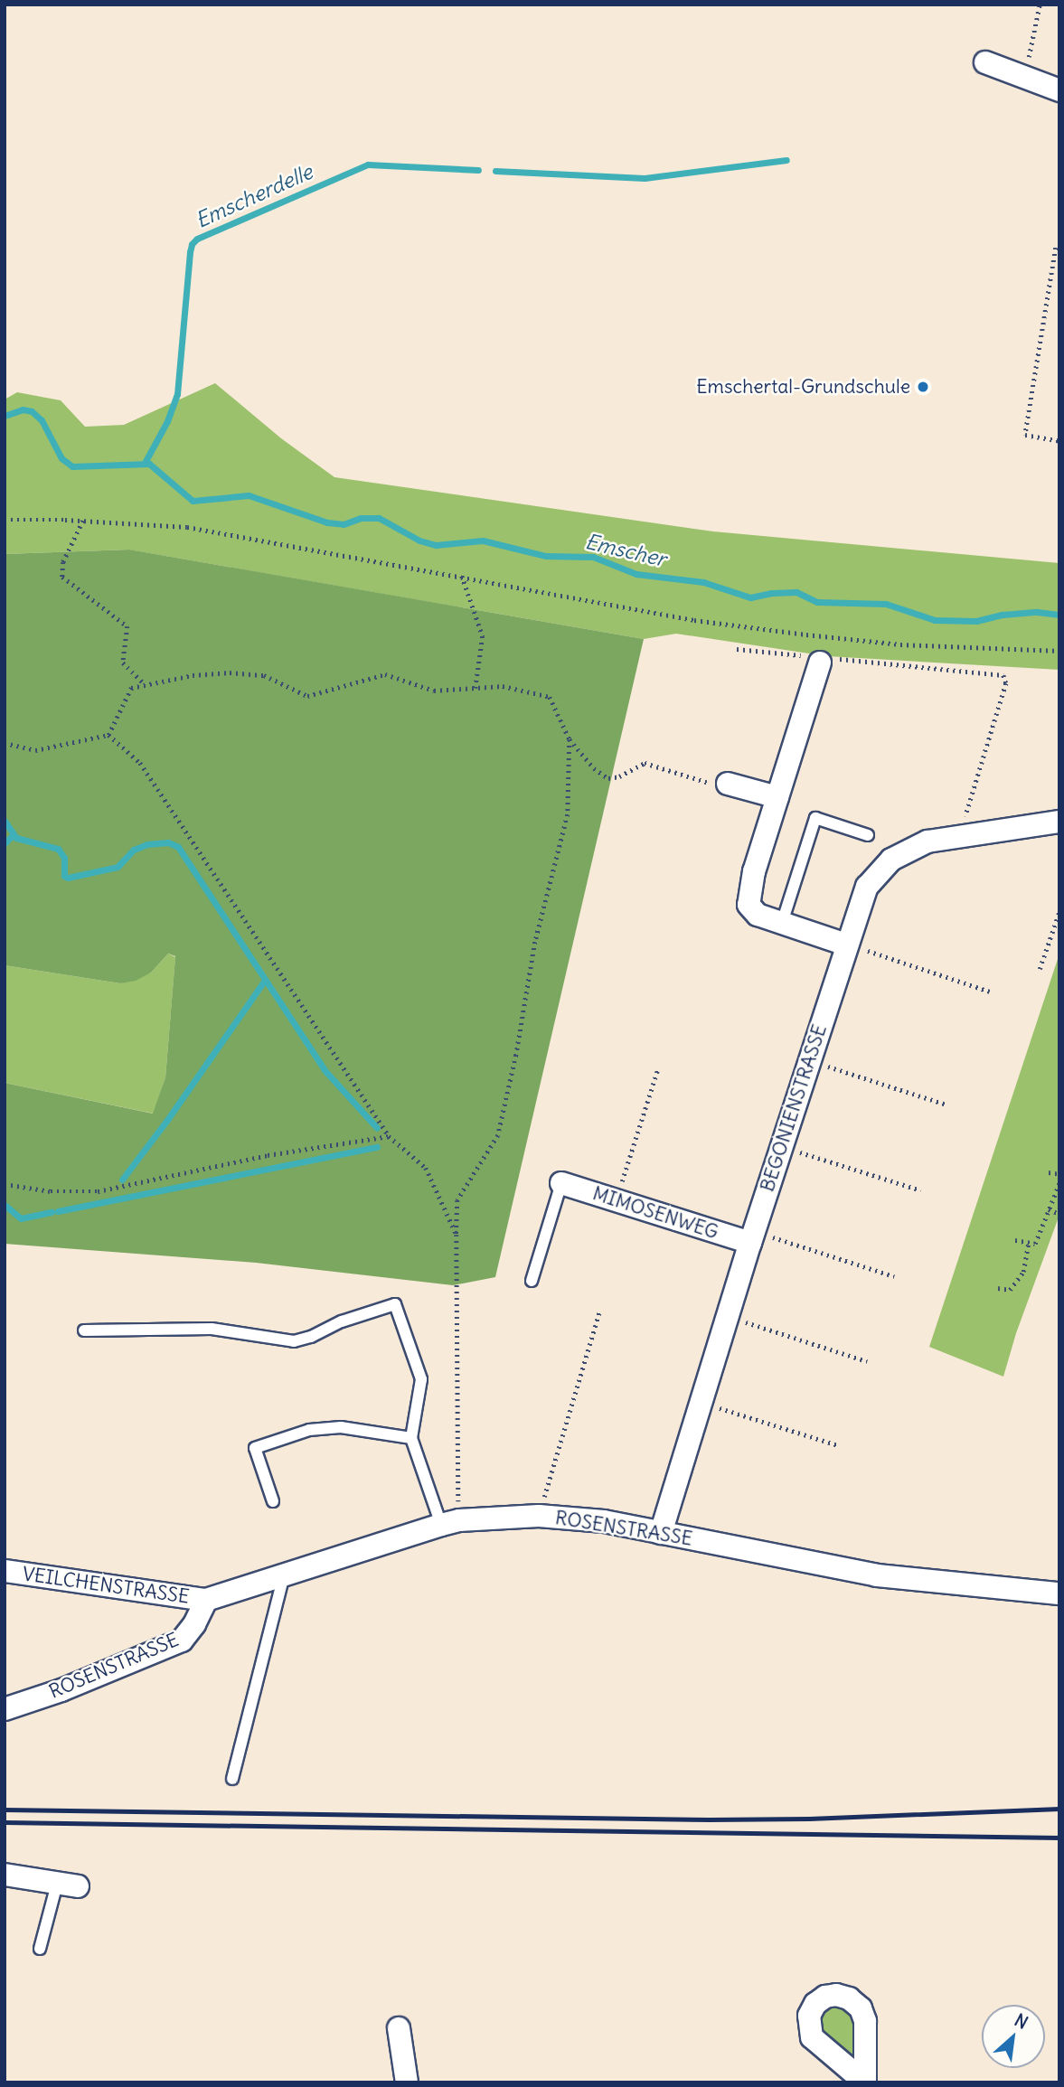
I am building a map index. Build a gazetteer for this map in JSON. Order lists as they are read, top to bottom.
{
  "streets": {
    "street": [
      "BEGONIENSTRASSE",
      "MIMOSENWEG",
      "ROSENSTRASSE",
      "VEILCHENSTRASSE"
    ]
  },
  "crossings": [
    ["BEGONIENSTRASSE", "MIMOSENWEG"],
    ["BEGONIENSTRASSE", "ROSENSTRASSE"],
    ["ROSENSTRASSE", "VEILCHENSTRASSE"]
  ],
  "water": ["Emscherdelle", "Emscher"],
  "places": ["Emschertal-Grundschule"],
  "north": "top right"
}
